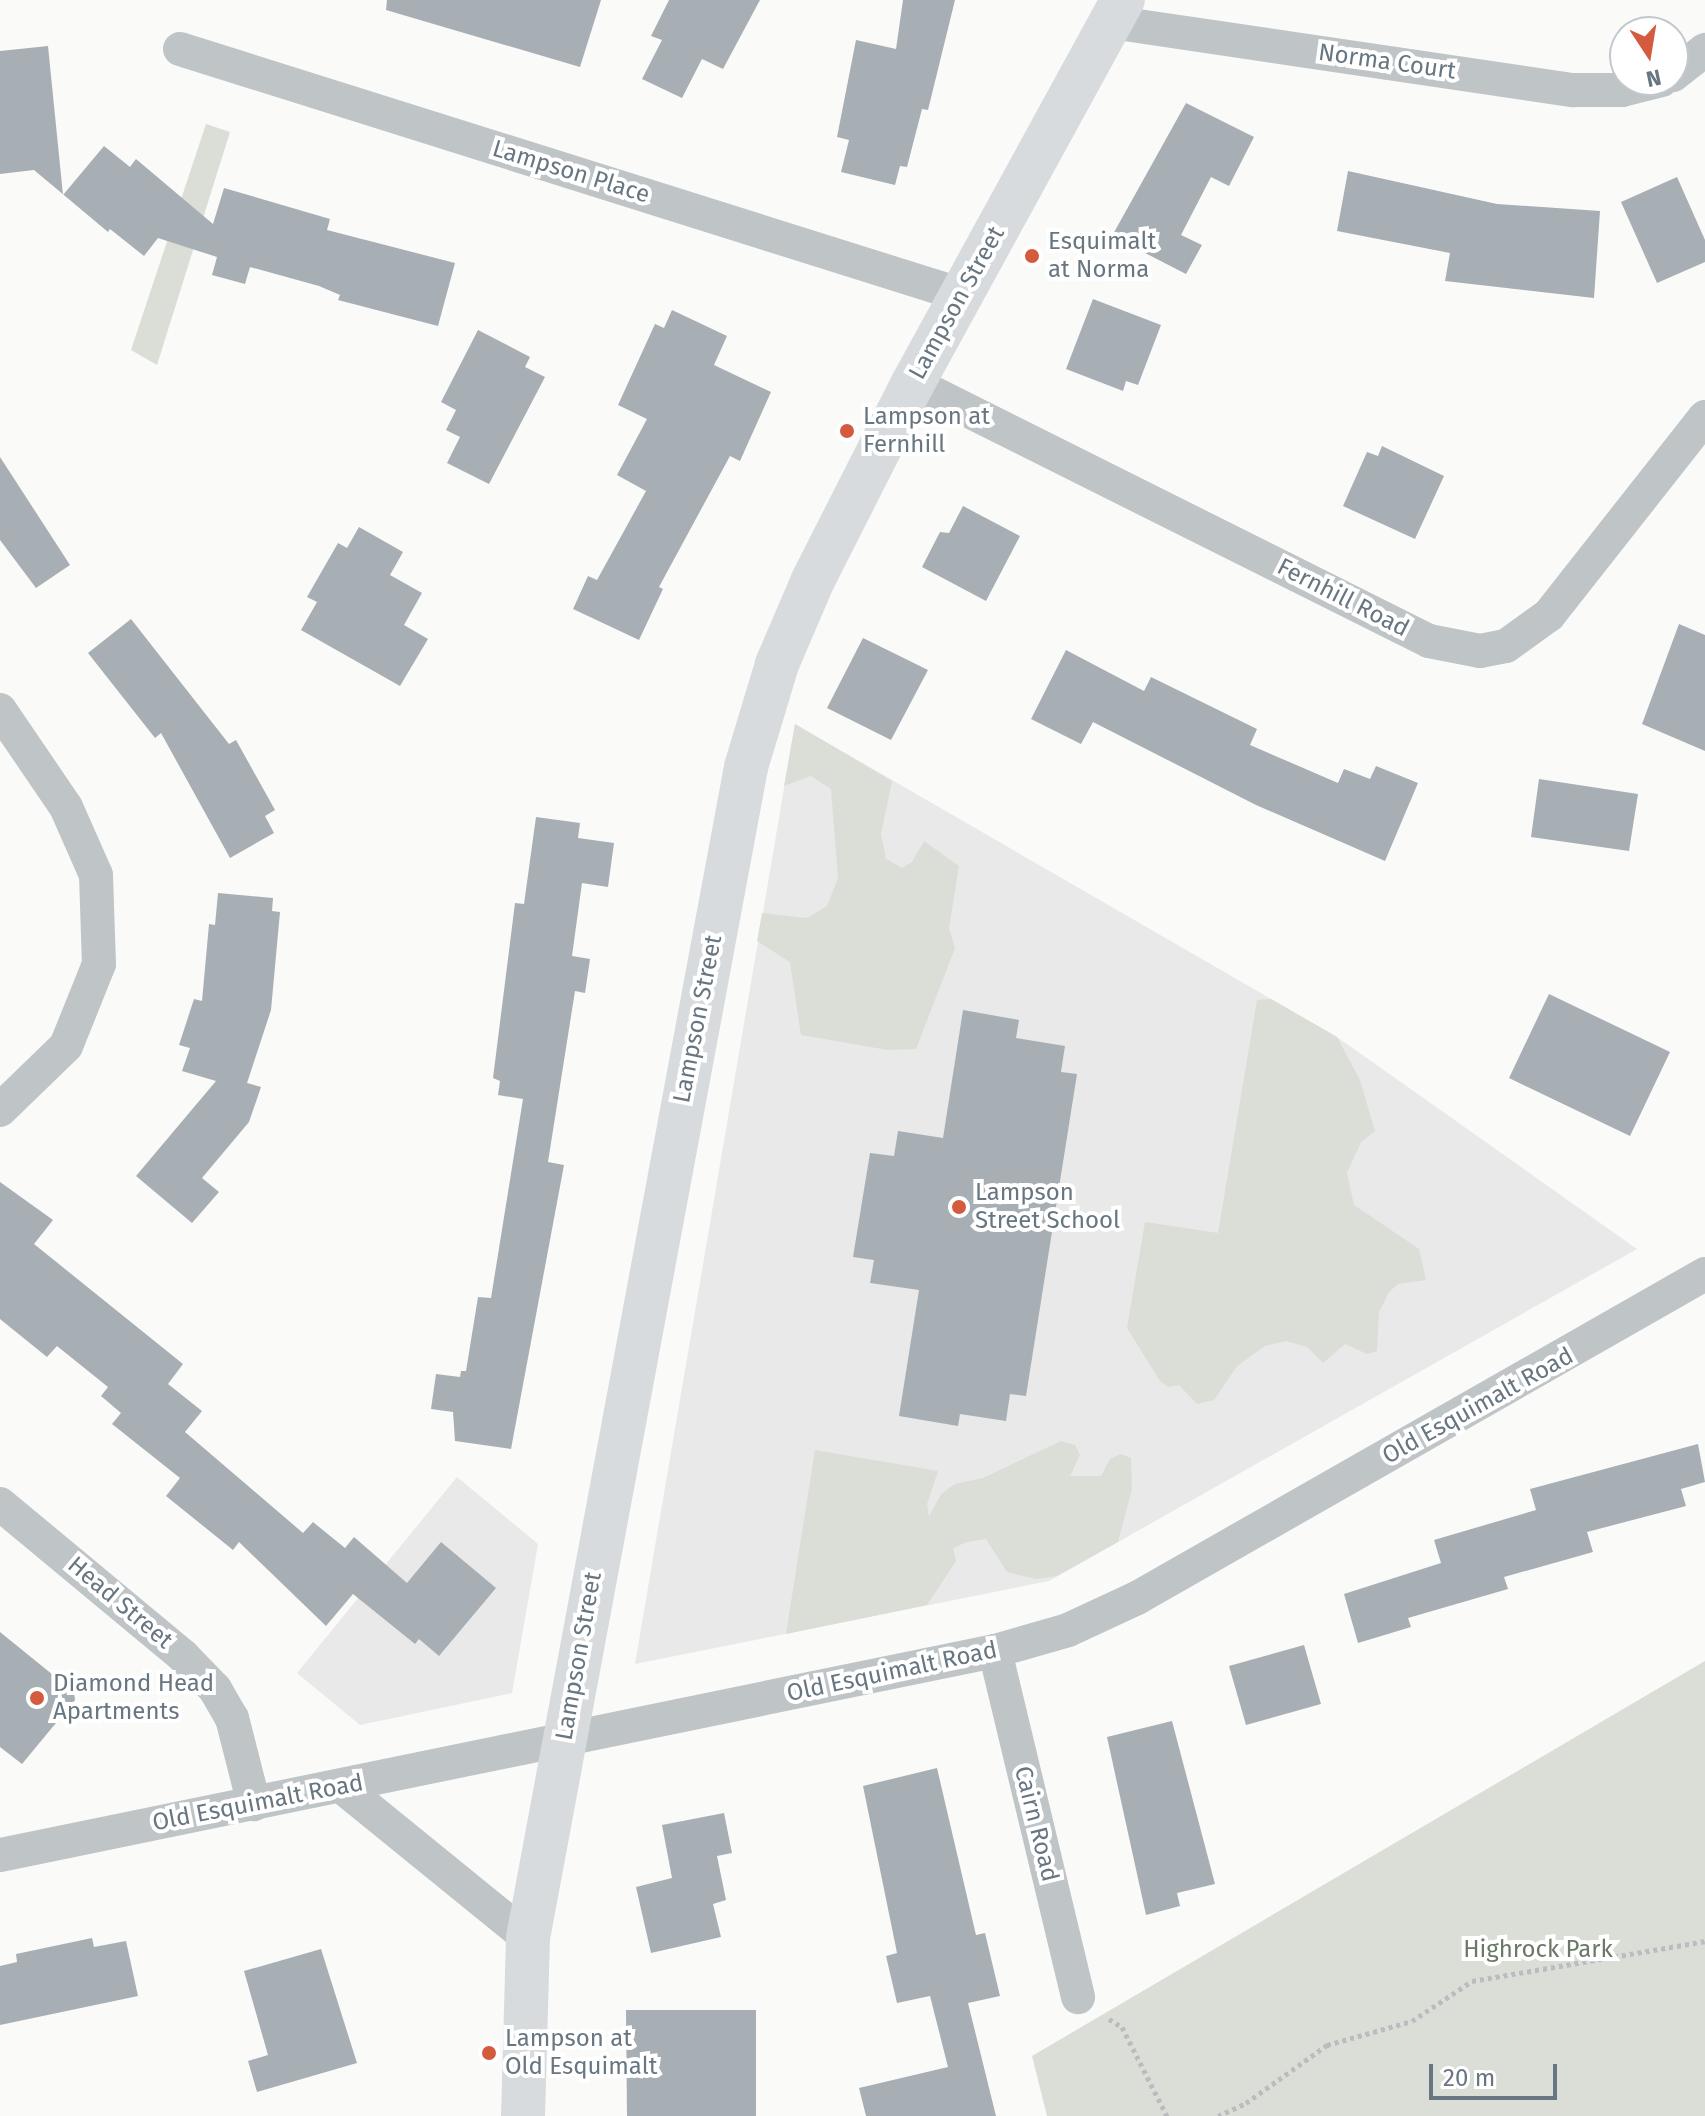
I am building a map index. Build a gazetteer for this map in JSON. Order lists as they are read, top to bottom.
{
  "streets": {
    "main road": ["Lampson Street"],
    "street": [
      "Norma Court",
      "Lampson Place",
      "Fernhill Road",
      "Old Esquimalt Road",
      "Head Street",
      "Cairn Road"
    ]
  },
  "crossings": [
    ["Norma Court", "Lampson Street"],
    ["Lampson Place", "Lampson Street"],
    ["Lampson Street", "Fernhill Road"],
    ["Lampson Street", "Old Esquimalt Road"],
    ["Old Esquimalt Road", "Head Street"],
    ["Old Esquimalt Road", "Cairn Road"]
  ],
  "parks": ["Highrock Park"],
  "places": [
    "Esquimalt at Norma",
    "Lampson at Fernhill",
    "Lampson Street School",
    "Diamond Head Apartments",
    "Lampson at Old Esquimalt"
  ],
  "scale_bar": "20 m",
  "north": "bottom"
}
